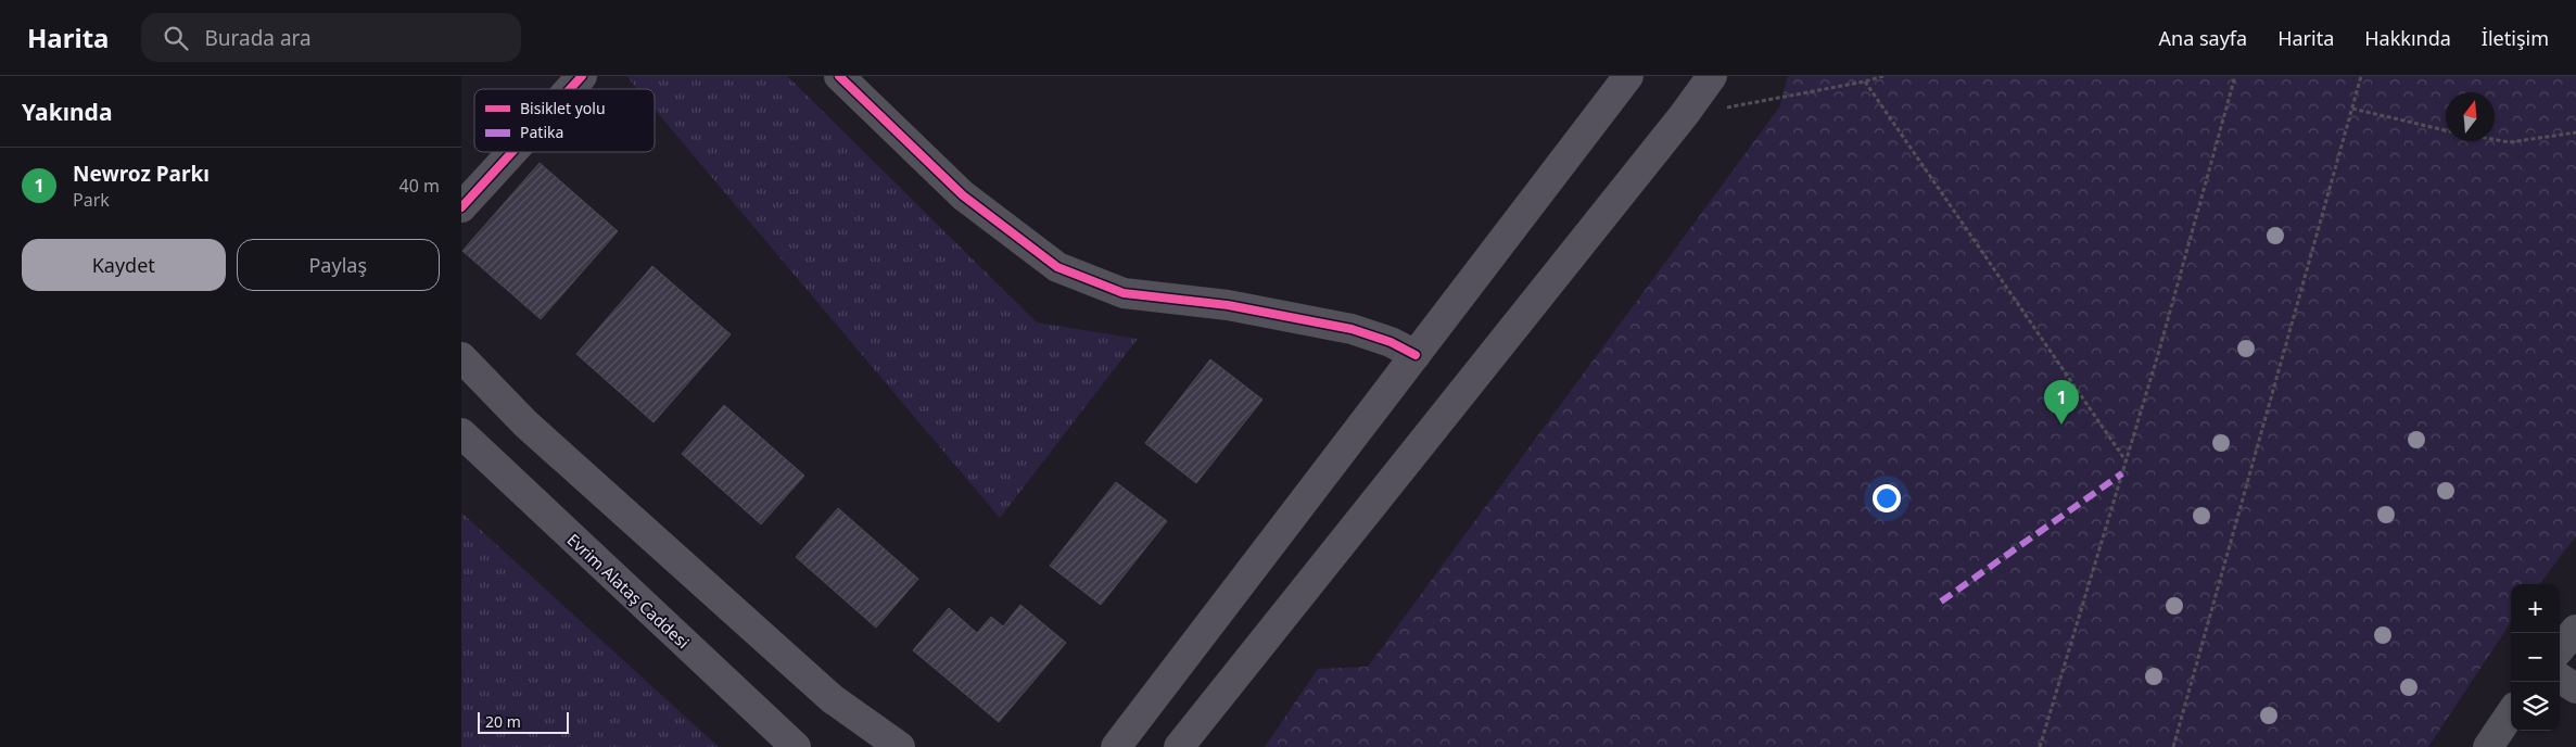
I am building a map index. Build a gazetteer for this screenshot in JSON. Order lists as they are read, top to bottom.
{
  "streets": {
    "main road": ["Evrim Alataş Caddesi"]
  },
  "legend": ["Bisiklet yolu", "Patika"],
  "scale_bar": "20 m",
  "north": "top",
  "page": {
    "header": "Harita",
    "search": "Burada ara",
    "nav": [
      "Ana sayfa",
      "Harita",
      "Hakkında",
      "İletişim"
    ],
    "heading": "Yakında",
    "list": [
      {
        "mark": "1",
        "name": "Newroz Parkı",
        "note": "Park",
        "value": "40 m"
      }
    ],
    "buttons": ["Kaydet", "Paylaş"],
    "pins": "1",
    "map_buttons": ["+", "−"],
    "scale": "20 m"
  }
}
